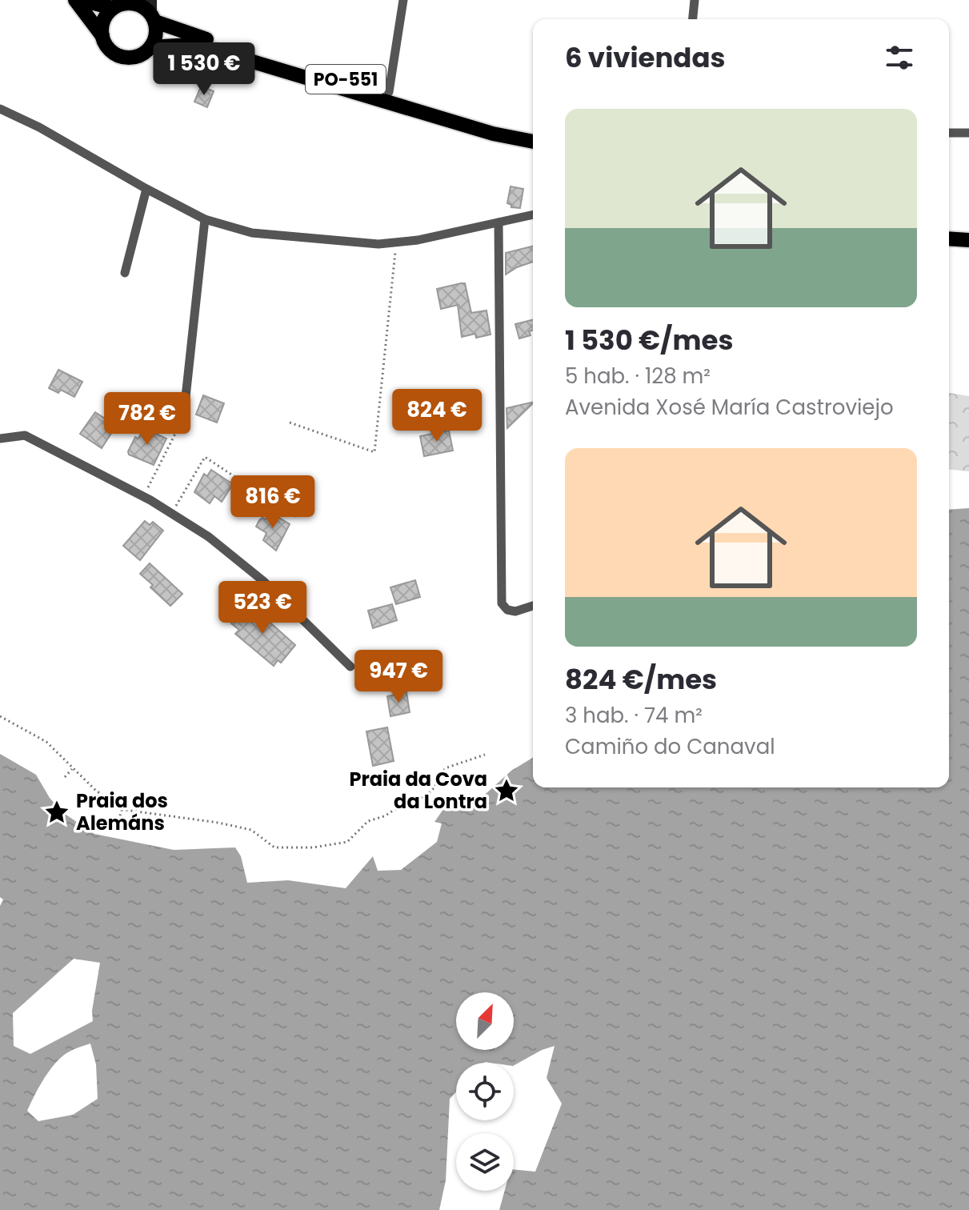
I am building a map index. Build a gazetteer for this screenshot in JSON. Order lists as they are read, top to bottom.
{
  "streets": {
    "main road": ["PO-551"]
  },
  "places": {
    "place": ["Praia da Cova da Lontra", "Praia dos Alemáns"]
  },
  "north": "top right",
  "page": {
    "heading": "6 viviendas",
    "price": [
      "1 530 €",
      "824 €",
      "782 €",
      "816 €",
      "523 €",
      "947 €"
    ],
    "list": [
      {
        "name": "1 530 €/mes",
        "note": "5 hab. · 128 m² · Avenida Xosé María Castroviejo"
      },
      {
        "name": "824 €/mes",
        "note": "3 hab. · 74 m² · Camiño do Canaval"
      }
    ]
  }
}
